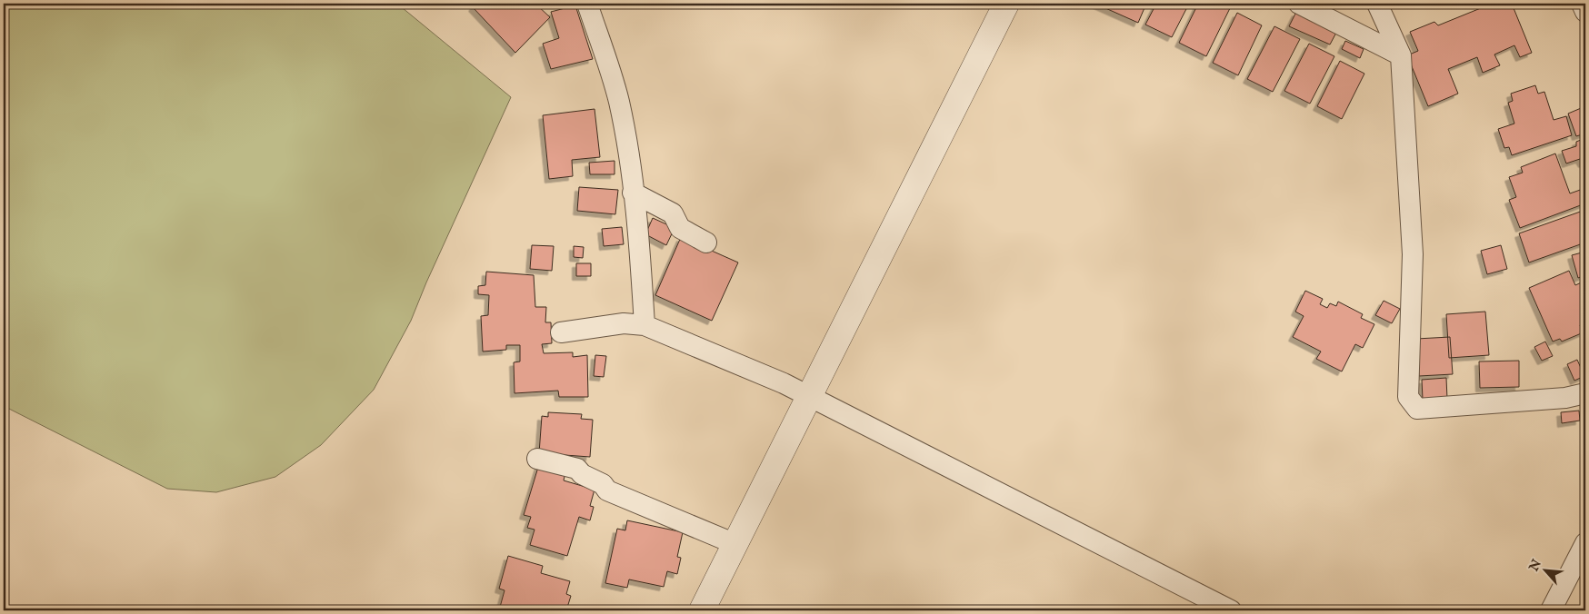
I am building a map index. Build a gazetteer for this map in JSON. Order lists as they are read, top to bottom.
{
  "north": "top left"
}
